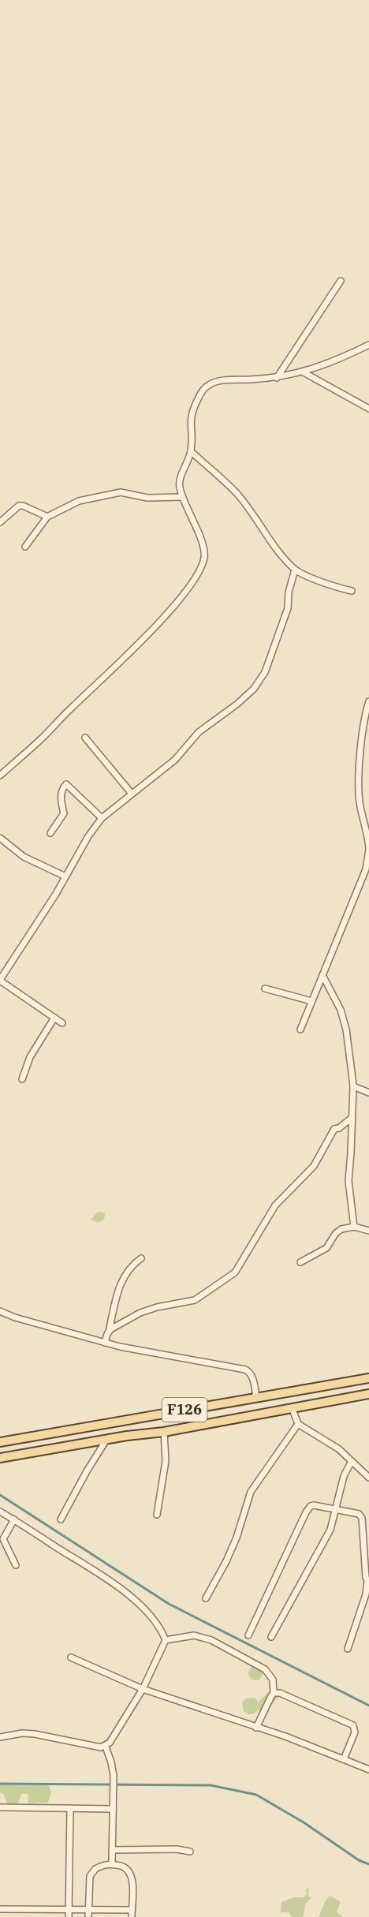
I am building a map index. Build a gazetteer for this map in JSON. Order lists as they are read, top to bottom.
{
  "streets": {
    "main road": ["F126"]
  }
}
